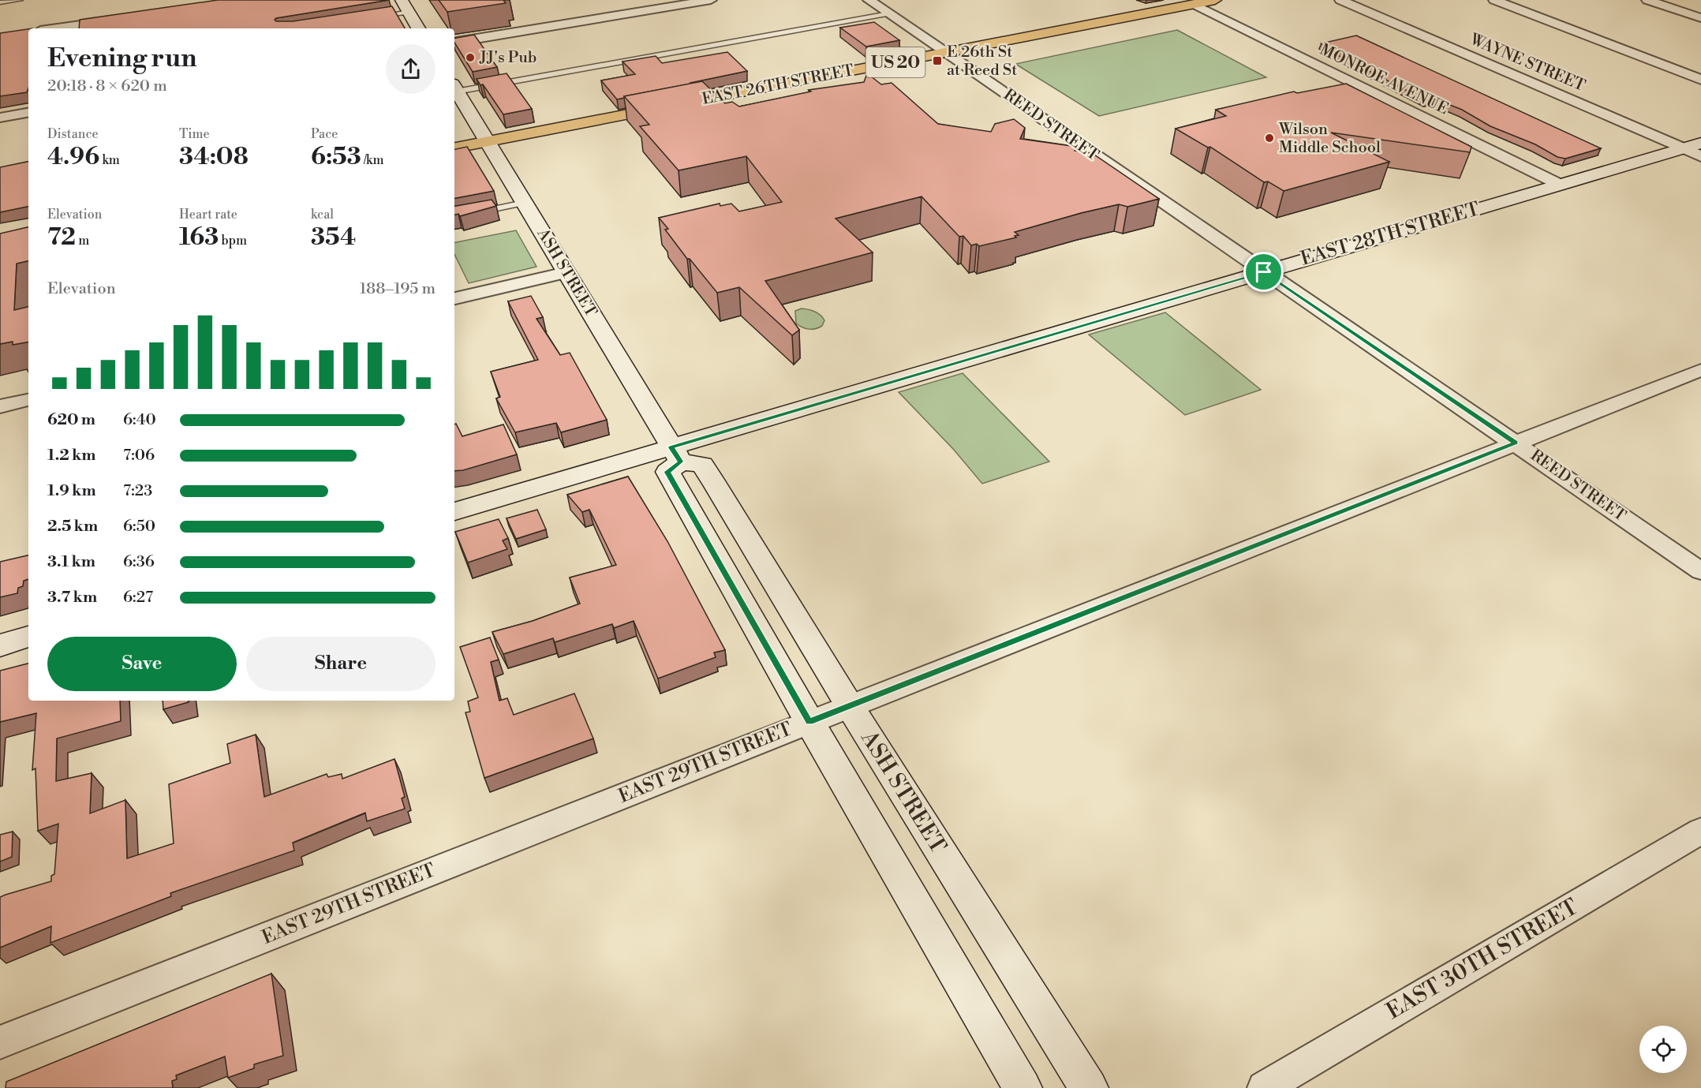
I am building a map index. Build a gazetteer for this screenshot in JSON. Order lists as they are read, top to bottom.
{
  "streets": {
    "main road": ["US 20", "EAST 26TH STREET"],
    "street": [
      "WAYNE STREET",
      "MONROE AVENUE",
      "REED STREET",
      "EAST 28TH STREET",
      "ASH STREET",
      "EAST 29TH STREET",
      "EAST 30TH STREET"
    ]
  },
  "crossings": [
    ["WAYNE STREET", "EAST 28TH STREET"],
    ["MONROE AVENUE", "EAST 26TH STREET"],
    ["MONROE AVENUE", "EAST 28TH STREET"],
    ["EAST 26TH STREET", "REED STREET"],
    ["EAST 26TH STREET", "ASH STREET"],
    ["REED STREET", "EAST 28TH STREET"],
    ["REED STREET", "EAST 29TH STREET"],
    ["EAST 28TH STREET", "ASH STREET"],
    ["ASH STREET", "EAST 29TH STREET"]
  ],
  "places": {
    "other": ["JJ's Pub", "Wilson Middle School"],
    "transit": ["E 26th St at Reed St"]
  },
  "page": {
    "heading": ["Evening run", "20:18 · 8 × 620 m"],
    "stats": [
      ["Distance", "4.96 km"],
      ["Time", "34:08"],
      ["Pace", "6:53 /km"],
      ["Elevation", "72 m"],
      ["Heart rate", "163 bpm"],
      ["kcal", "354"]
    ],
    "chart": ["Elevation", "188–195 m"],
    "list": [
      {
        "name": "620 m",
        "note": "6:40"
      },
      {
        "name": "1.2 km",
        "note": "7:06"
      },
      {
        "name": "1.9 km",
        "note": "7:23"
      },
      {
        "name": "2.5 km",
        "note": "6:50"
      },
      {
        "name": "3.1 km",
        "note": "6:36"
      },
      {
        "name": "3.7 km",
        "note": "6:27"
      }
    ],
    "buttons": ["Save", "Share"]
  }
}
